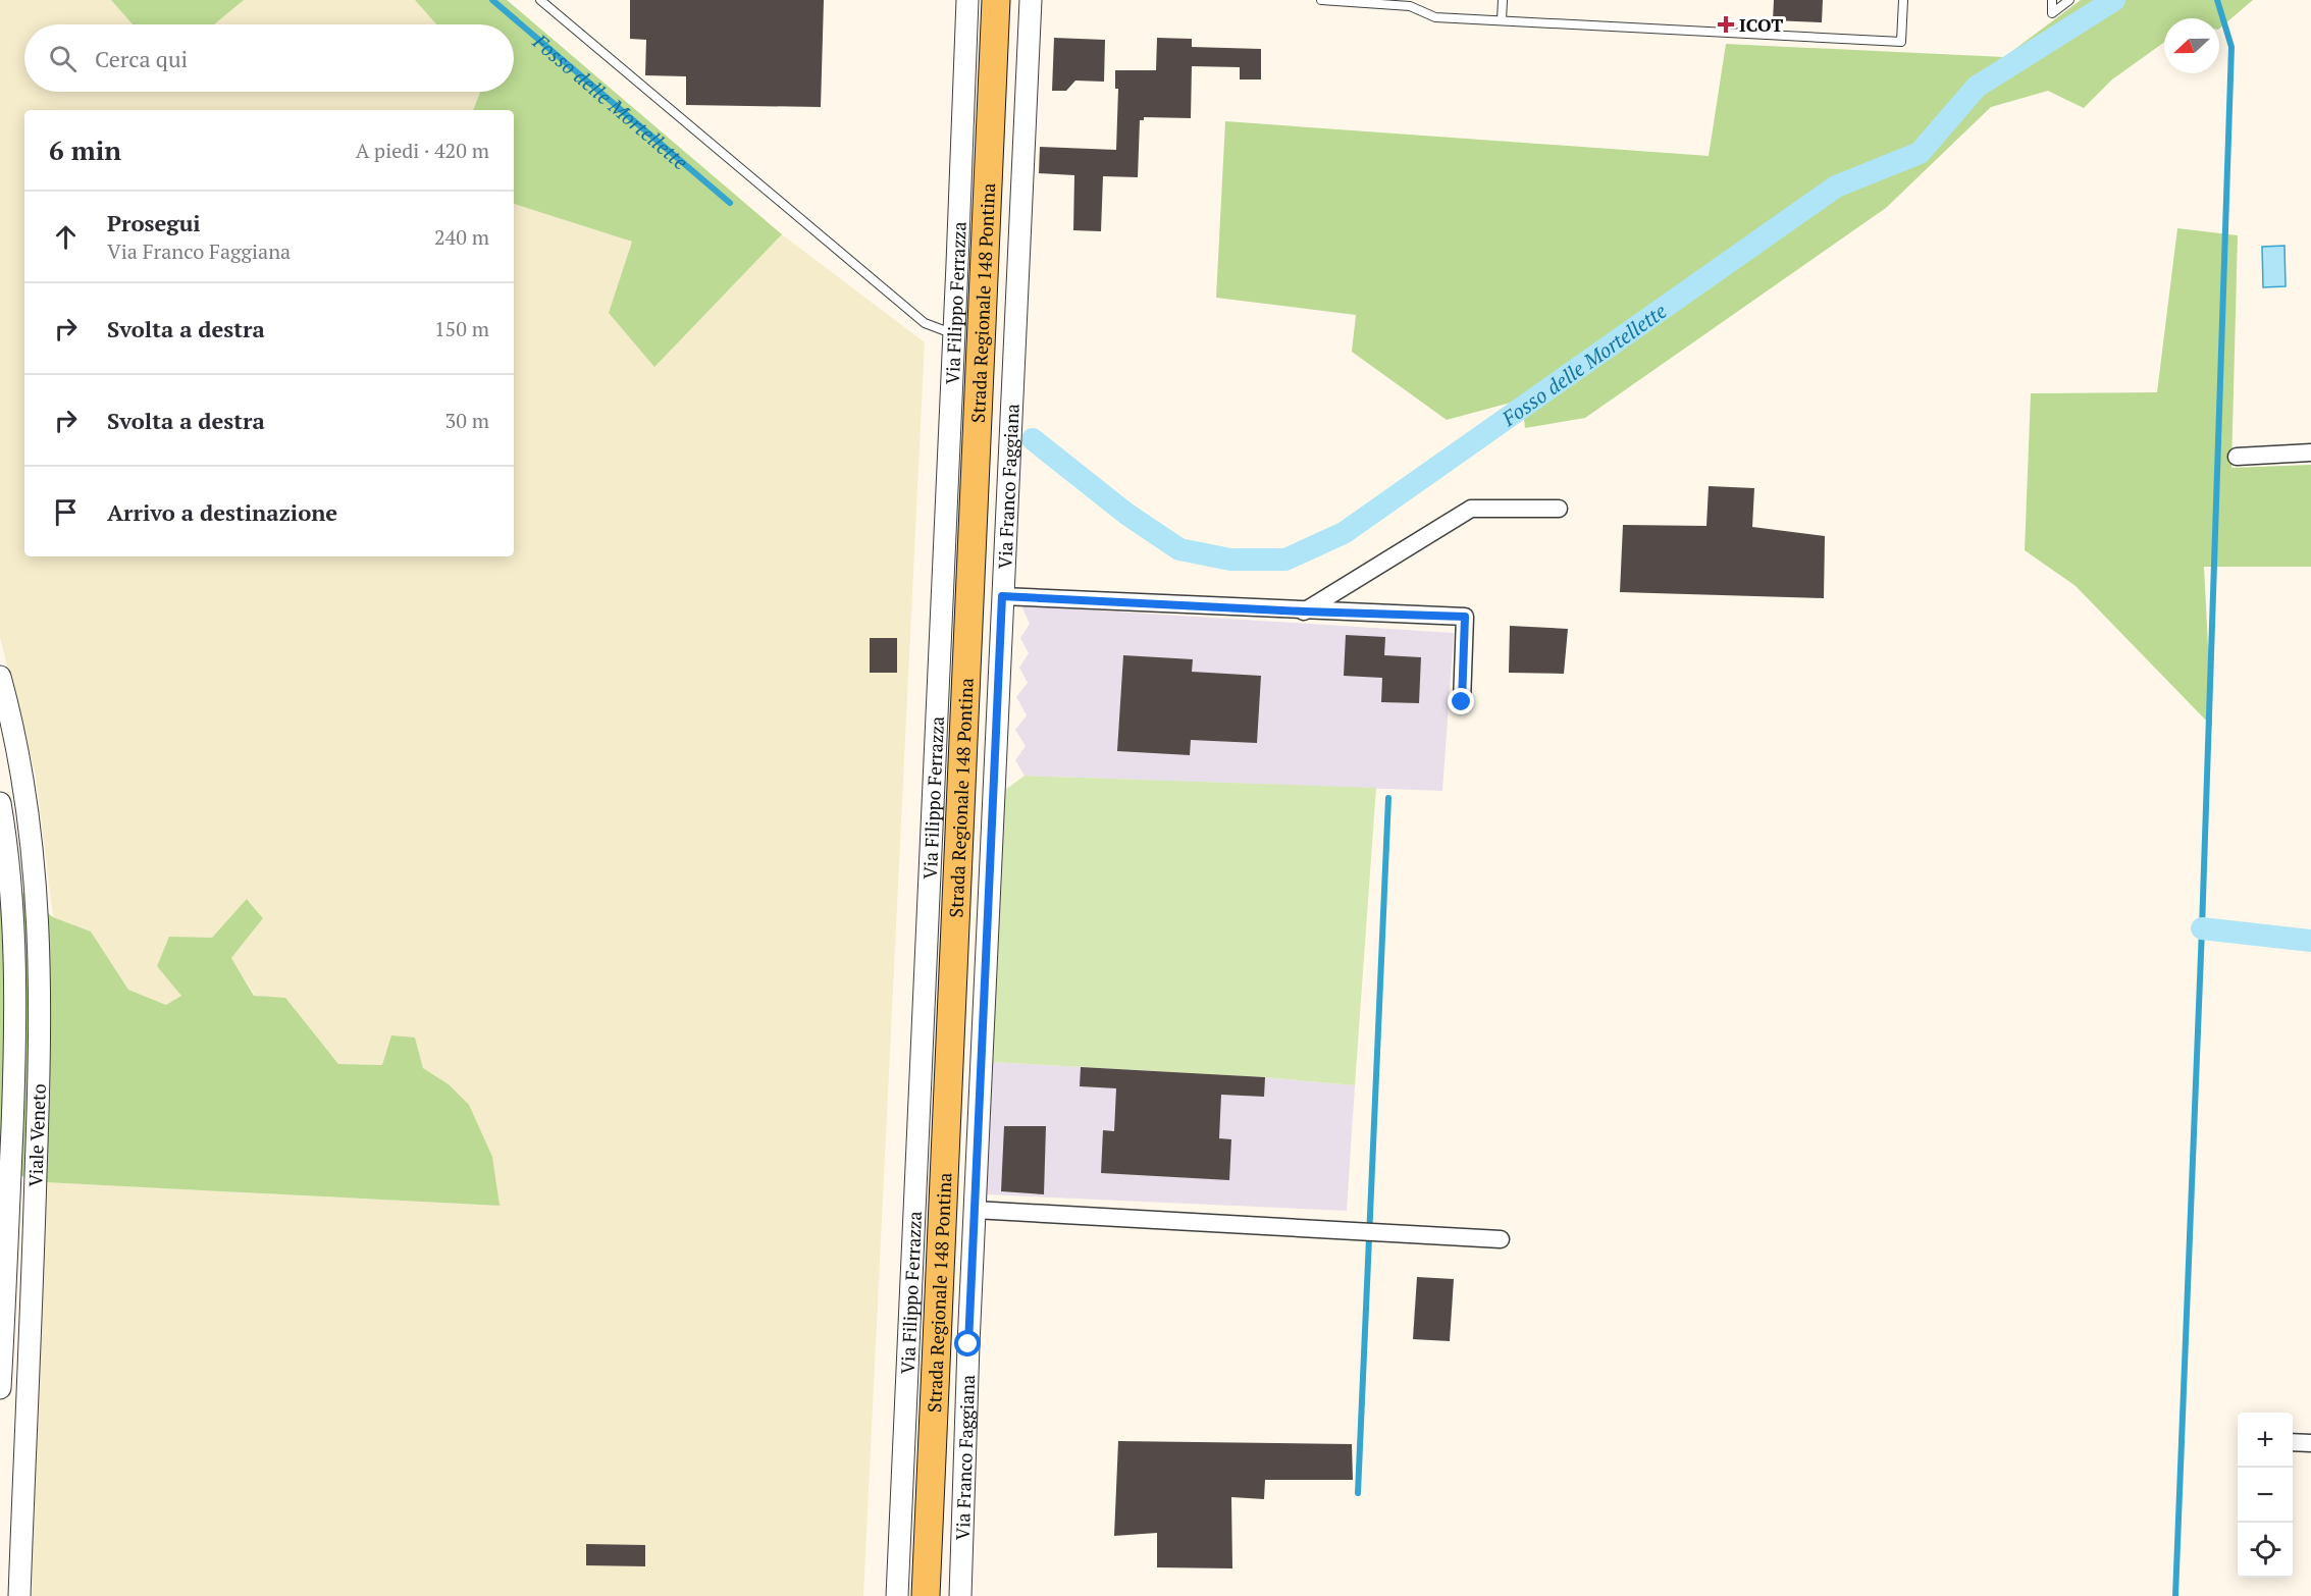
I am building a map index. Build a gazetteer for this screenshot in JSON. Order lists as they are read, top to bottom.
{
  "streets": {
    "main road": ["Strada Regionale 148 Pontina"],
    "street": ["Via Filippo Ferrazza", "Via Franco Faggiana", "Viale Veneto"]
  },
  "water": ["Fosso delle Mortellette"],
  "places": {
    "health": ["ICOT"]
  },
  "north": "left",
  "page": {
    "search": "Cerca qui",
    "heading": ["6 min", "A piedi · 420 m"],
    "list": [
      ["Prosegui", "Via Franco Faggiana", "240 m"],
      ["Svolta a destra", "150 m"],
      ["Svolta a destra", "30 m"],
      "Arrivo a destinazione"
    ],
    "map_buttons": ["+", "−"]
  }
}
